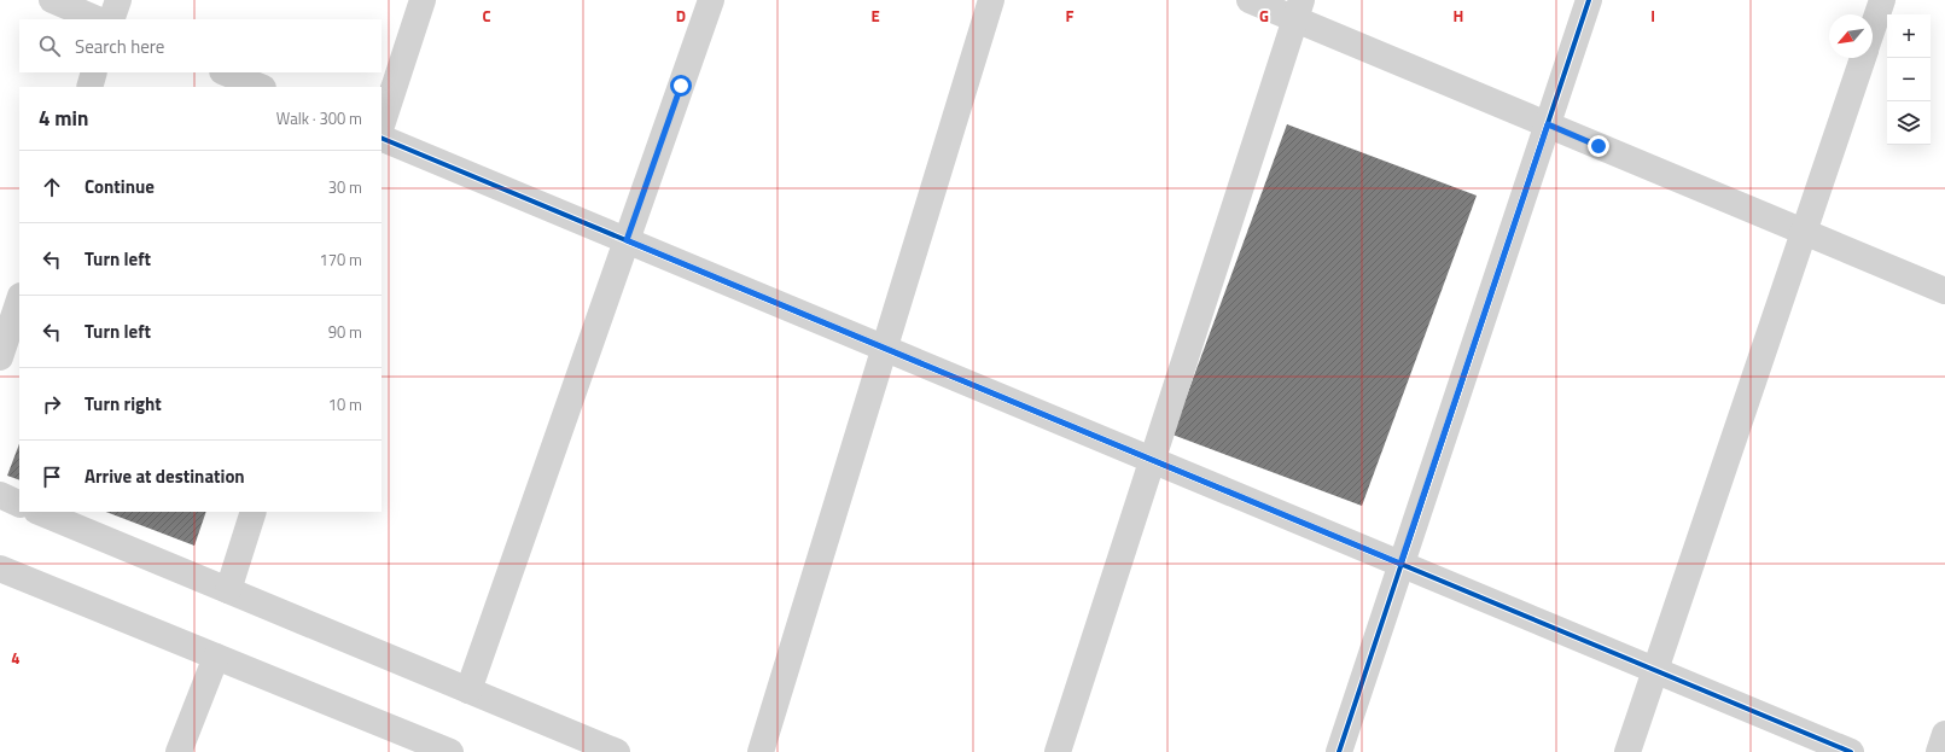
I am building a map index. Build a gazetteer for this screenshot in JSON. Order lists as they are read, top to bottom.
{
  "north": "bottom left",
  "page": {
    "map_buttons": ["+", "−"],
    "search": "Search here",
    "heading": ["4 min", "Walk · 300 m"],
    "list": [
      ["Continue", "30 m"],
      ["Turn left", "170 m"],
      ["Turn left", "90 m"],
      ["Turn right", "10 m"],
      "Arrive at destination"
    ]
  },
  "grid": {
    "columns": [
      "C",
      "D",
      "E",
      "F",
      "G",
      "H",
      "I"
    ],
    "rows": ["4"]
  }
}
